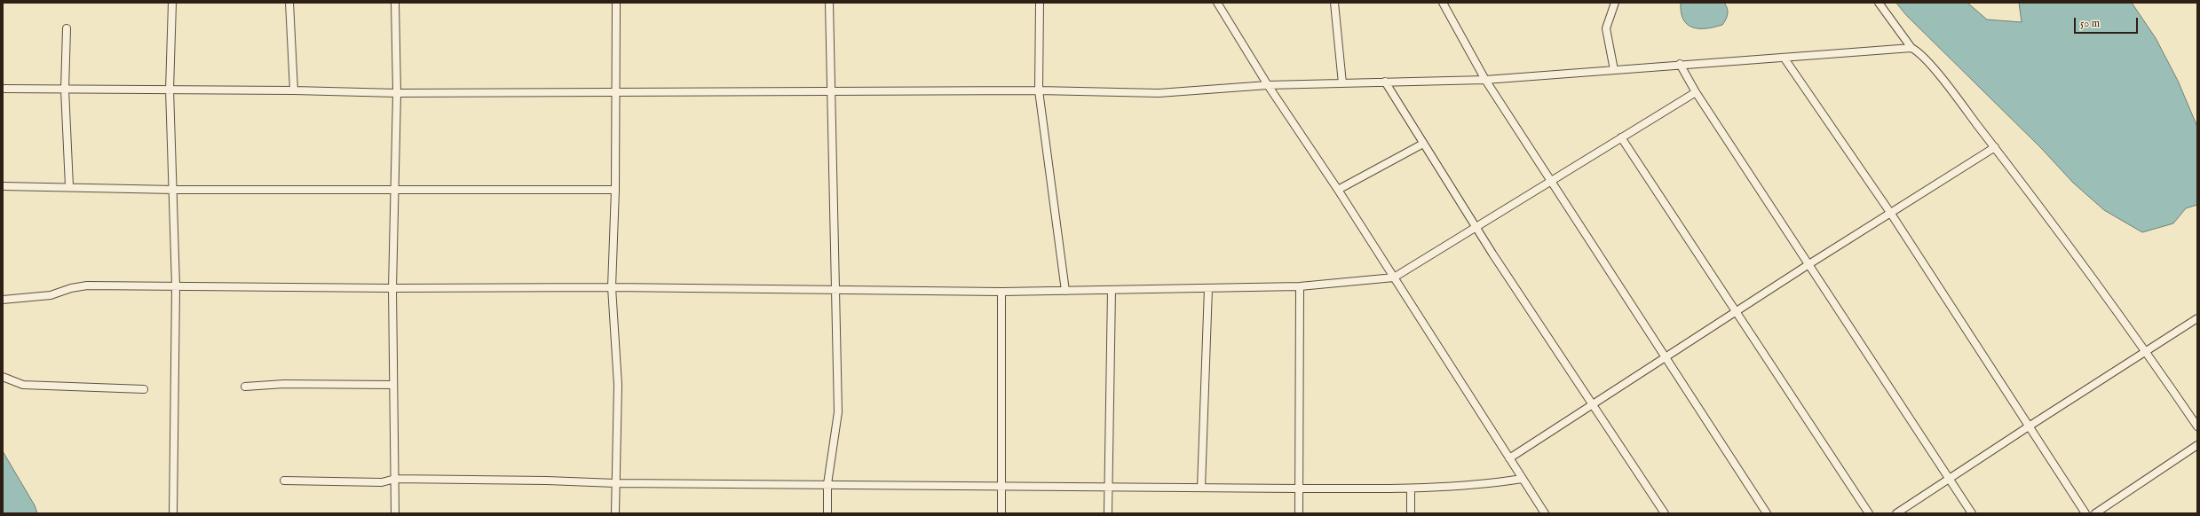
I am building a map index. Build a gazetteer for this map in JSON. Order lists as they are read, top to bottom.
{
  "scale_bar": "50 m"
}
